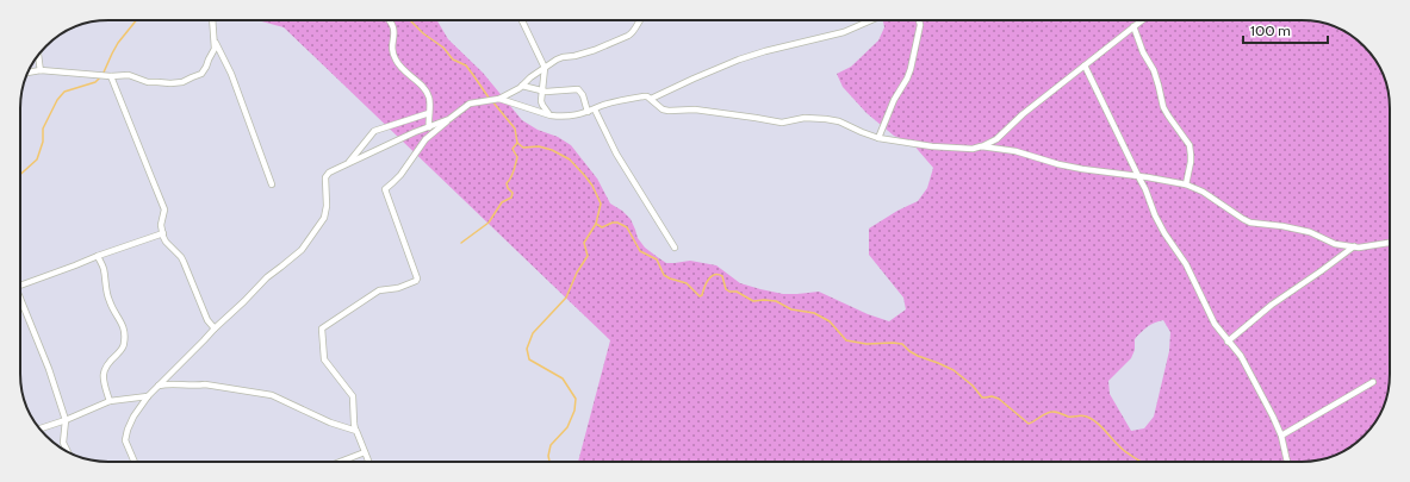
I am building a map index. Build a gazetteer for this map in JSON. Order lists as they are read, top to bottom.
{
  "scale_bar": "100 m"
}
